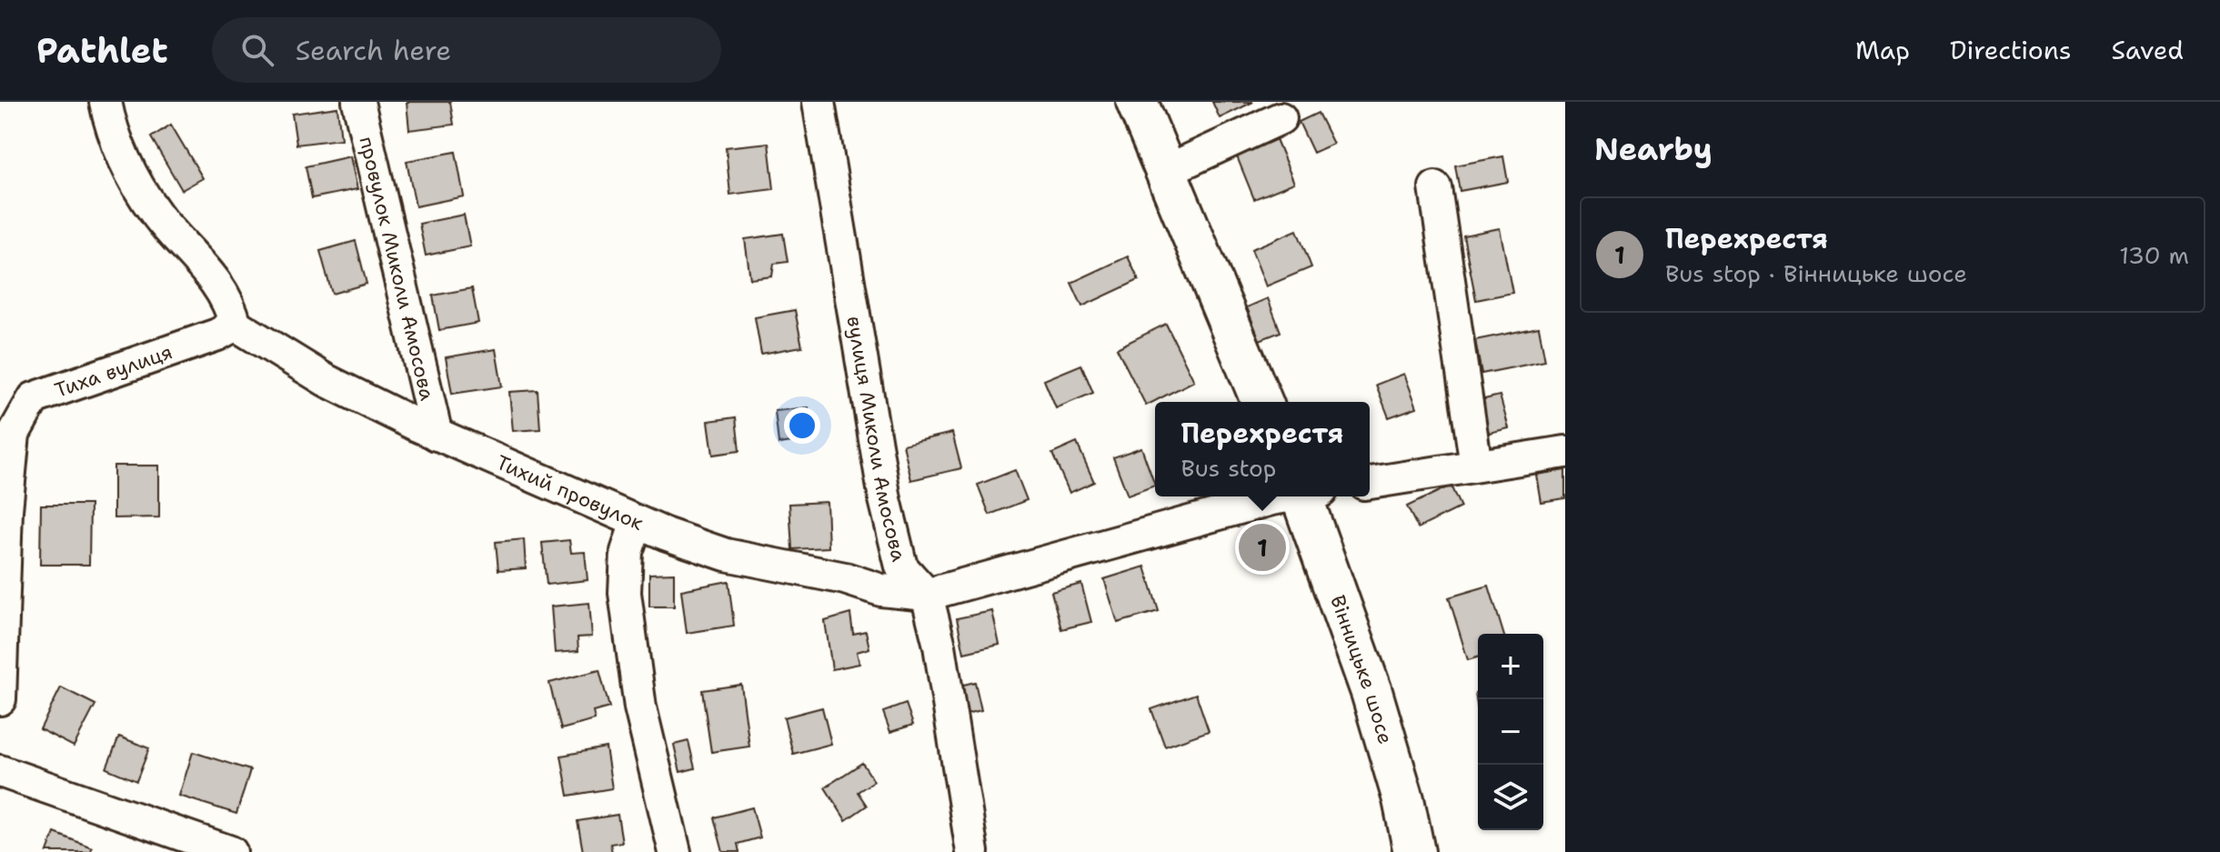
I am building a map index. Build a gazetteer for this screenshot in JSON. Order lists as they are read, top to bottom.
{
  "streets": {
    "main road": ["Вінницьке шосе"],
    "street": [
      "провулок Миколи Амосова",
      "Тиха вулиця",
      "вулиця Миколи Амосова",
      "Тихий провулок"
    ]
  },
  "crossings": [
    ["провулок Миколи Амосова", "Тихий провулок"],
    ["Тиха вулиця", "Тихий провулок"],
    ["вулиця Миколи Амосова", "Тихий провулок"]
  ],
  "page": {
    "header": "Pathlet",
    "search": "Search here",
    "nav": ["Map", "Directions", "Saved"],
    "heading": "Nearby",
    "list": [
      {
        "mark": "1",
        "name": "Перехрестя",
        "note": "Bus stop · Вінницьке шосе",
        "value": "130 m"
      }
    ],
    "popup": ["Перехрестя", "Bus stop"],
    "pins": "1",
    "map_buttons": ["+", "−"]
  }
}
